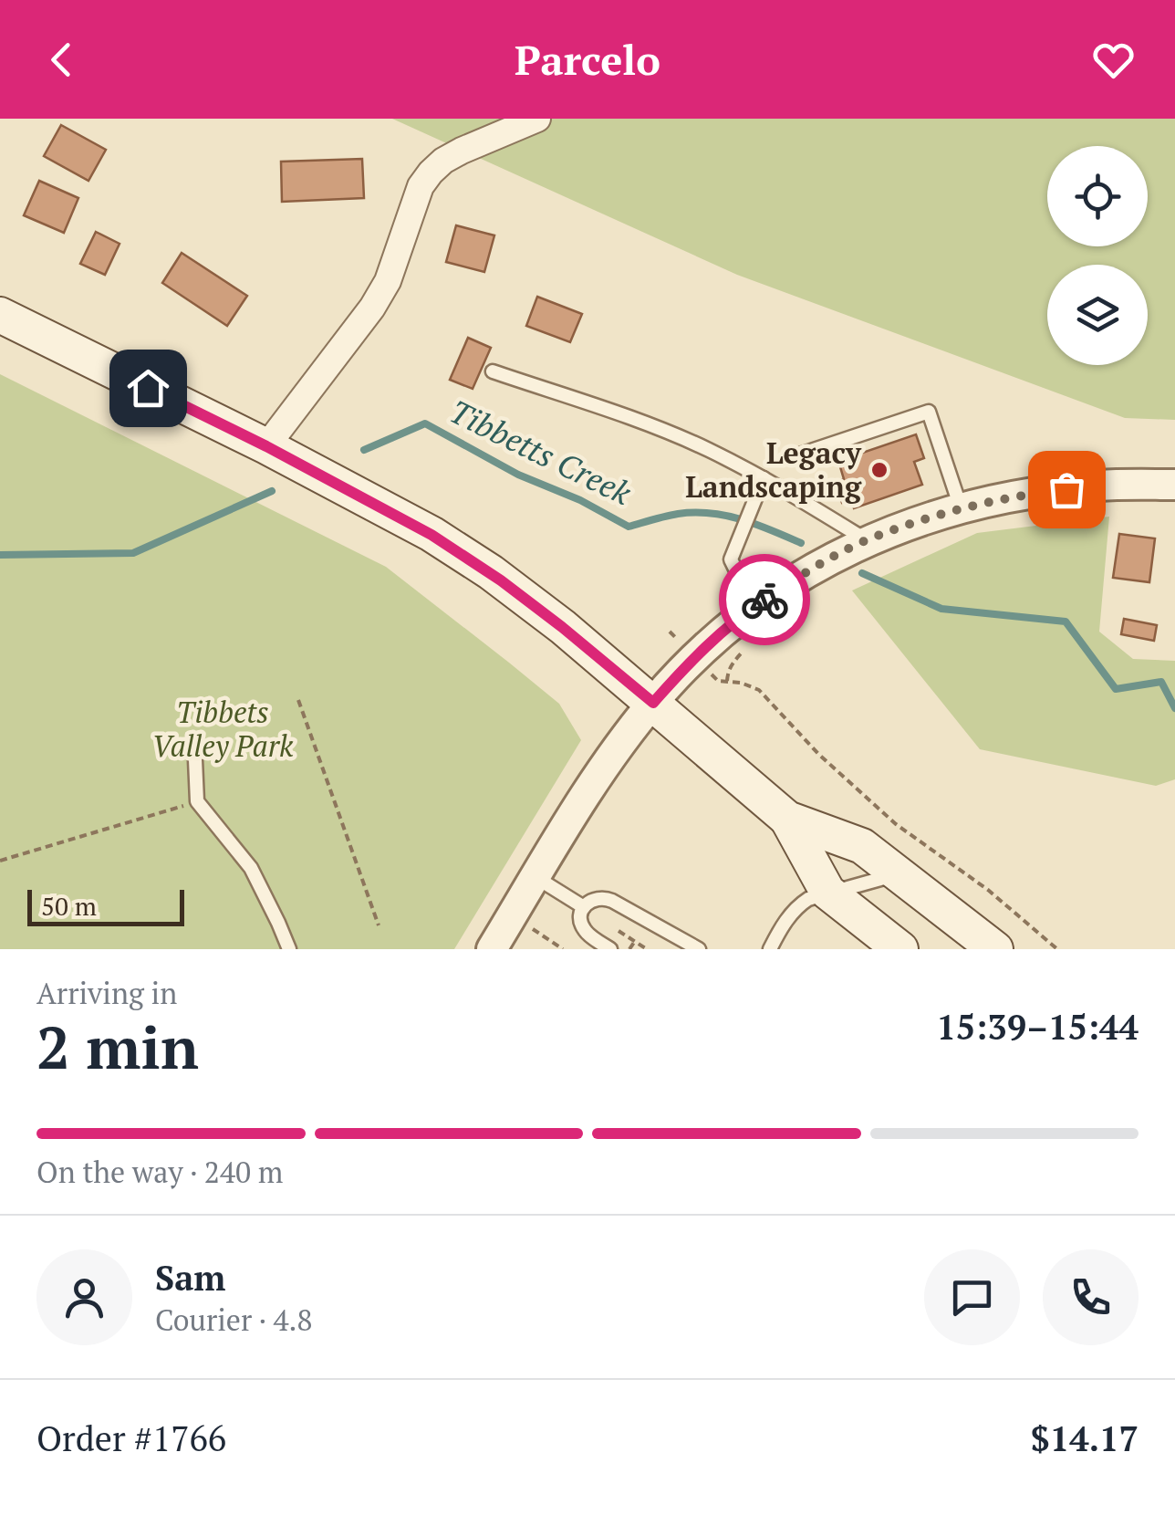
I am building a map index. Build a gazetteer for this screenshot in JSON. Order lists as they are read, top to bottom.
{
  "water": ["Tibbetts Creek"],
  "parks": ["Tibbets Valley Park"],
  "places": ["Legacy Landscaping"],
  "scale_bar": "50 m",
  "page": {
    "header": "Parcelo",
    "scale": "50 m",
    "heading": ["2 min", "Arriving in", "15:39–15:44"],
    "panel": [
      "Sam",
      "Courier · 4.8",
      "Order #1766",
      "$14.17"
    ],
    "bar": "On the way · 240 m"
  }
}
